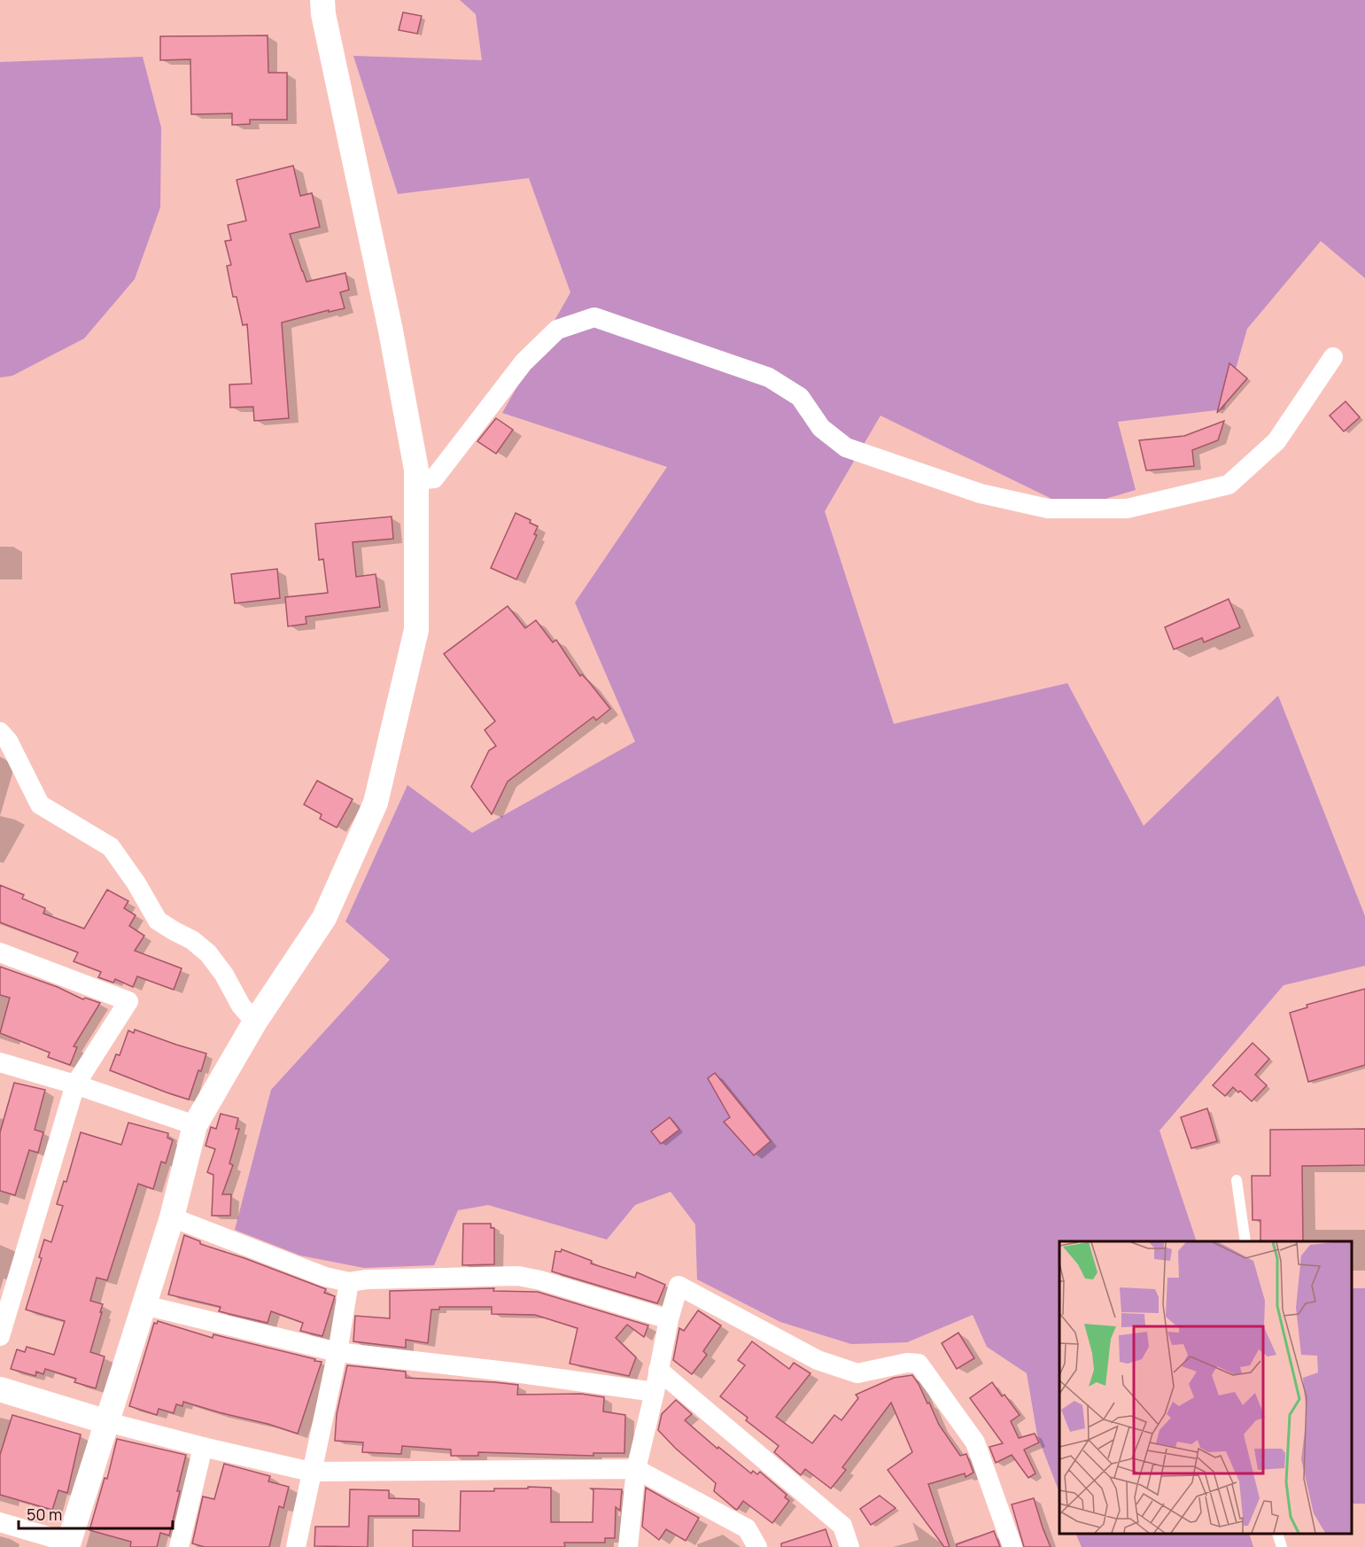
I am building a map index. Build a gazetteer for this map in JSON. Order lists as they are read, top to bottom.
{
  "scale_bar": "50 m"
}
